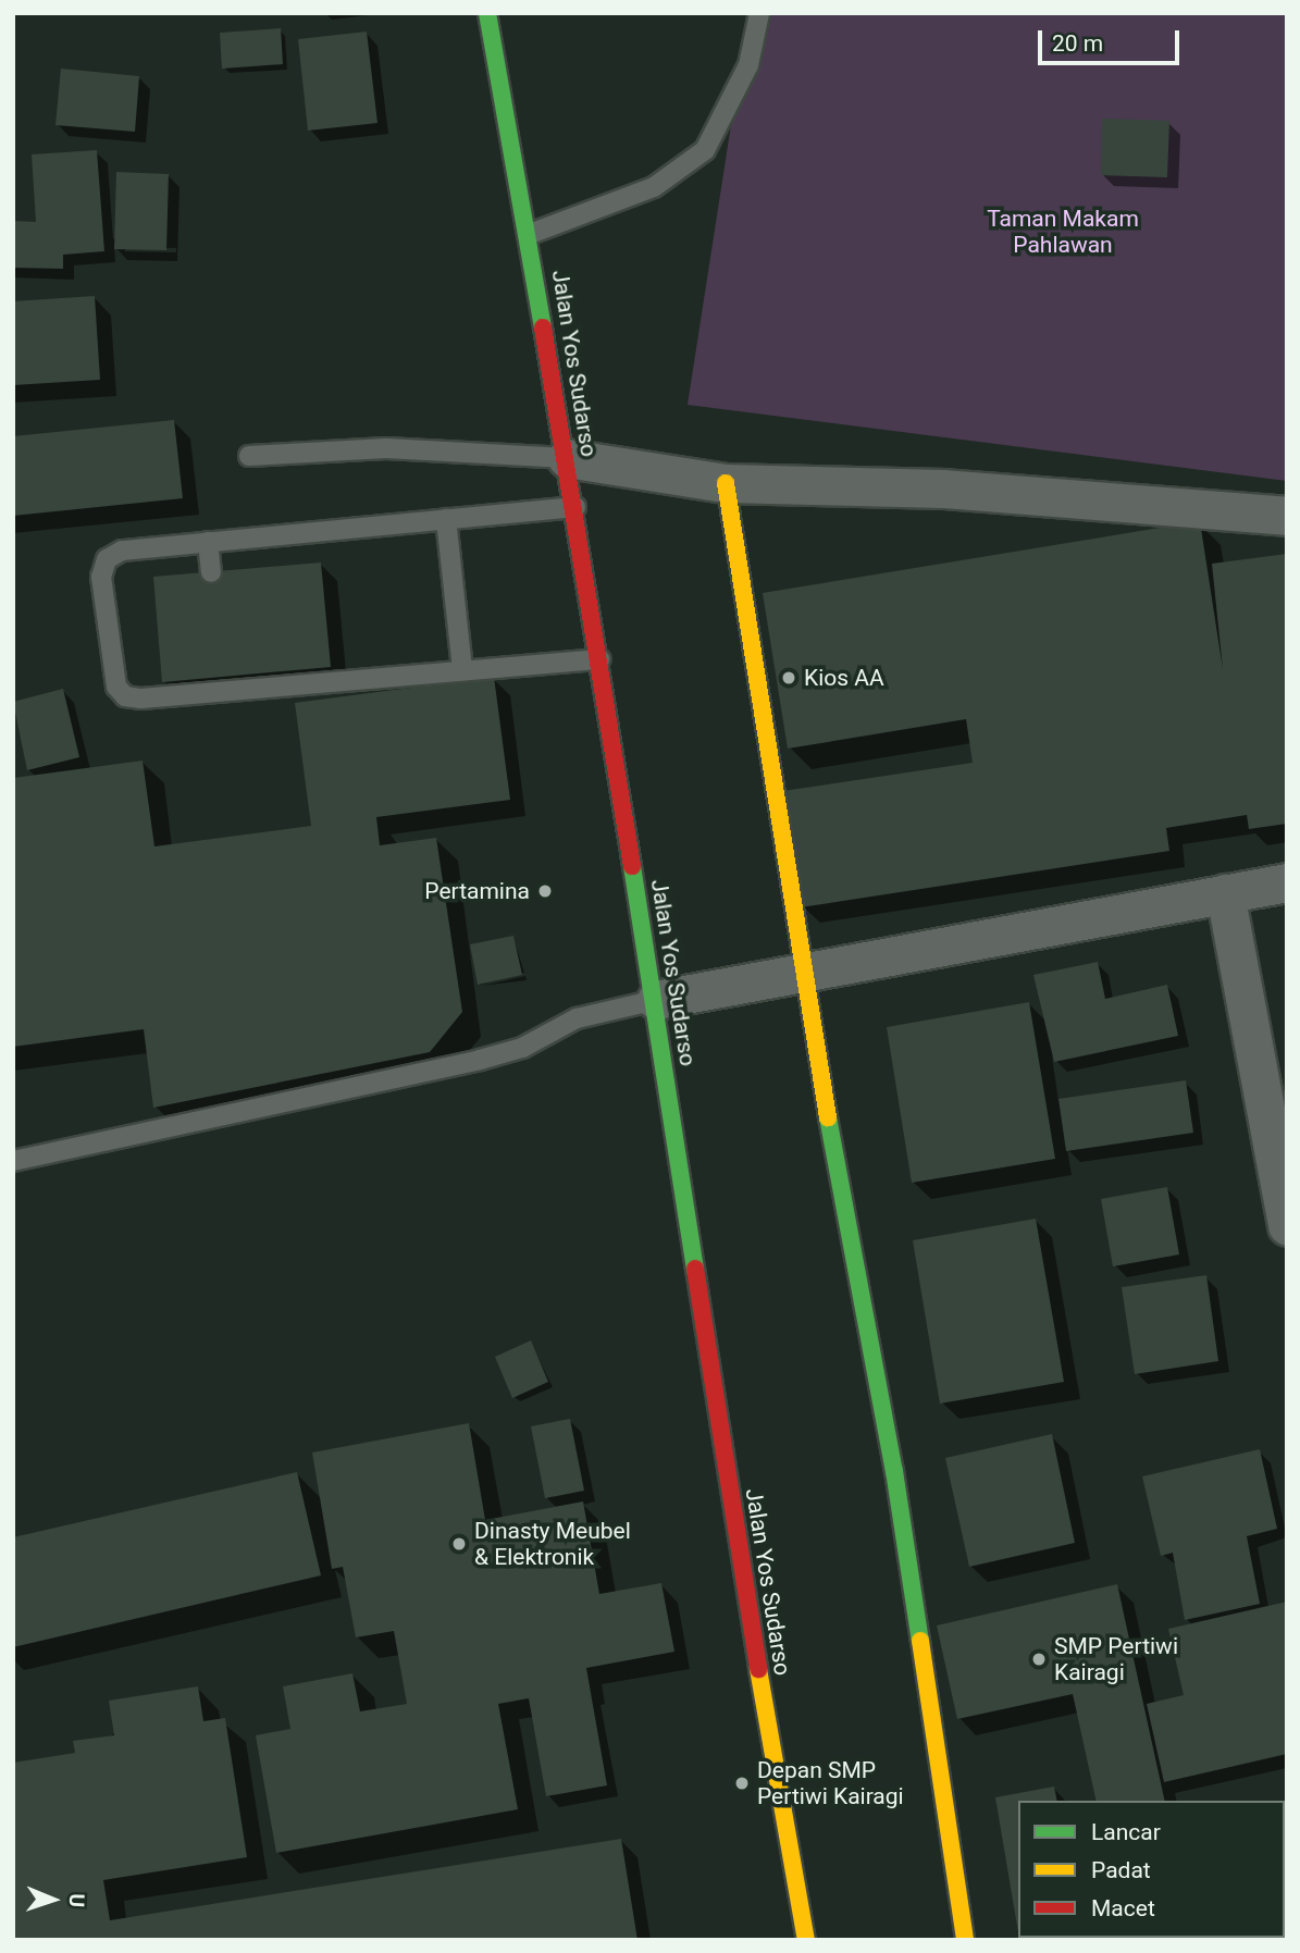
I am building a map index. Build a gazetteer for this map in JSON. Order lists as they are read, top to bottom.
{
  "streets": {
    "main road": ["Jalan Yos Sudarso"]
  },
  "parks": ["Taman Makam Pahlawan"],
  "places": [
    "Kios AA",
    "Pertamina",
    "Dinasty Meubel & Elektronik",
    "SMP Pertiwi Kairagi",
    "Depan SMP Pertiwi Kairagi"
  ],
  "legend": ["Lancar", "Padat", "Macet"],
  "scale_bar": "20 m",
  "north": "right"
}
